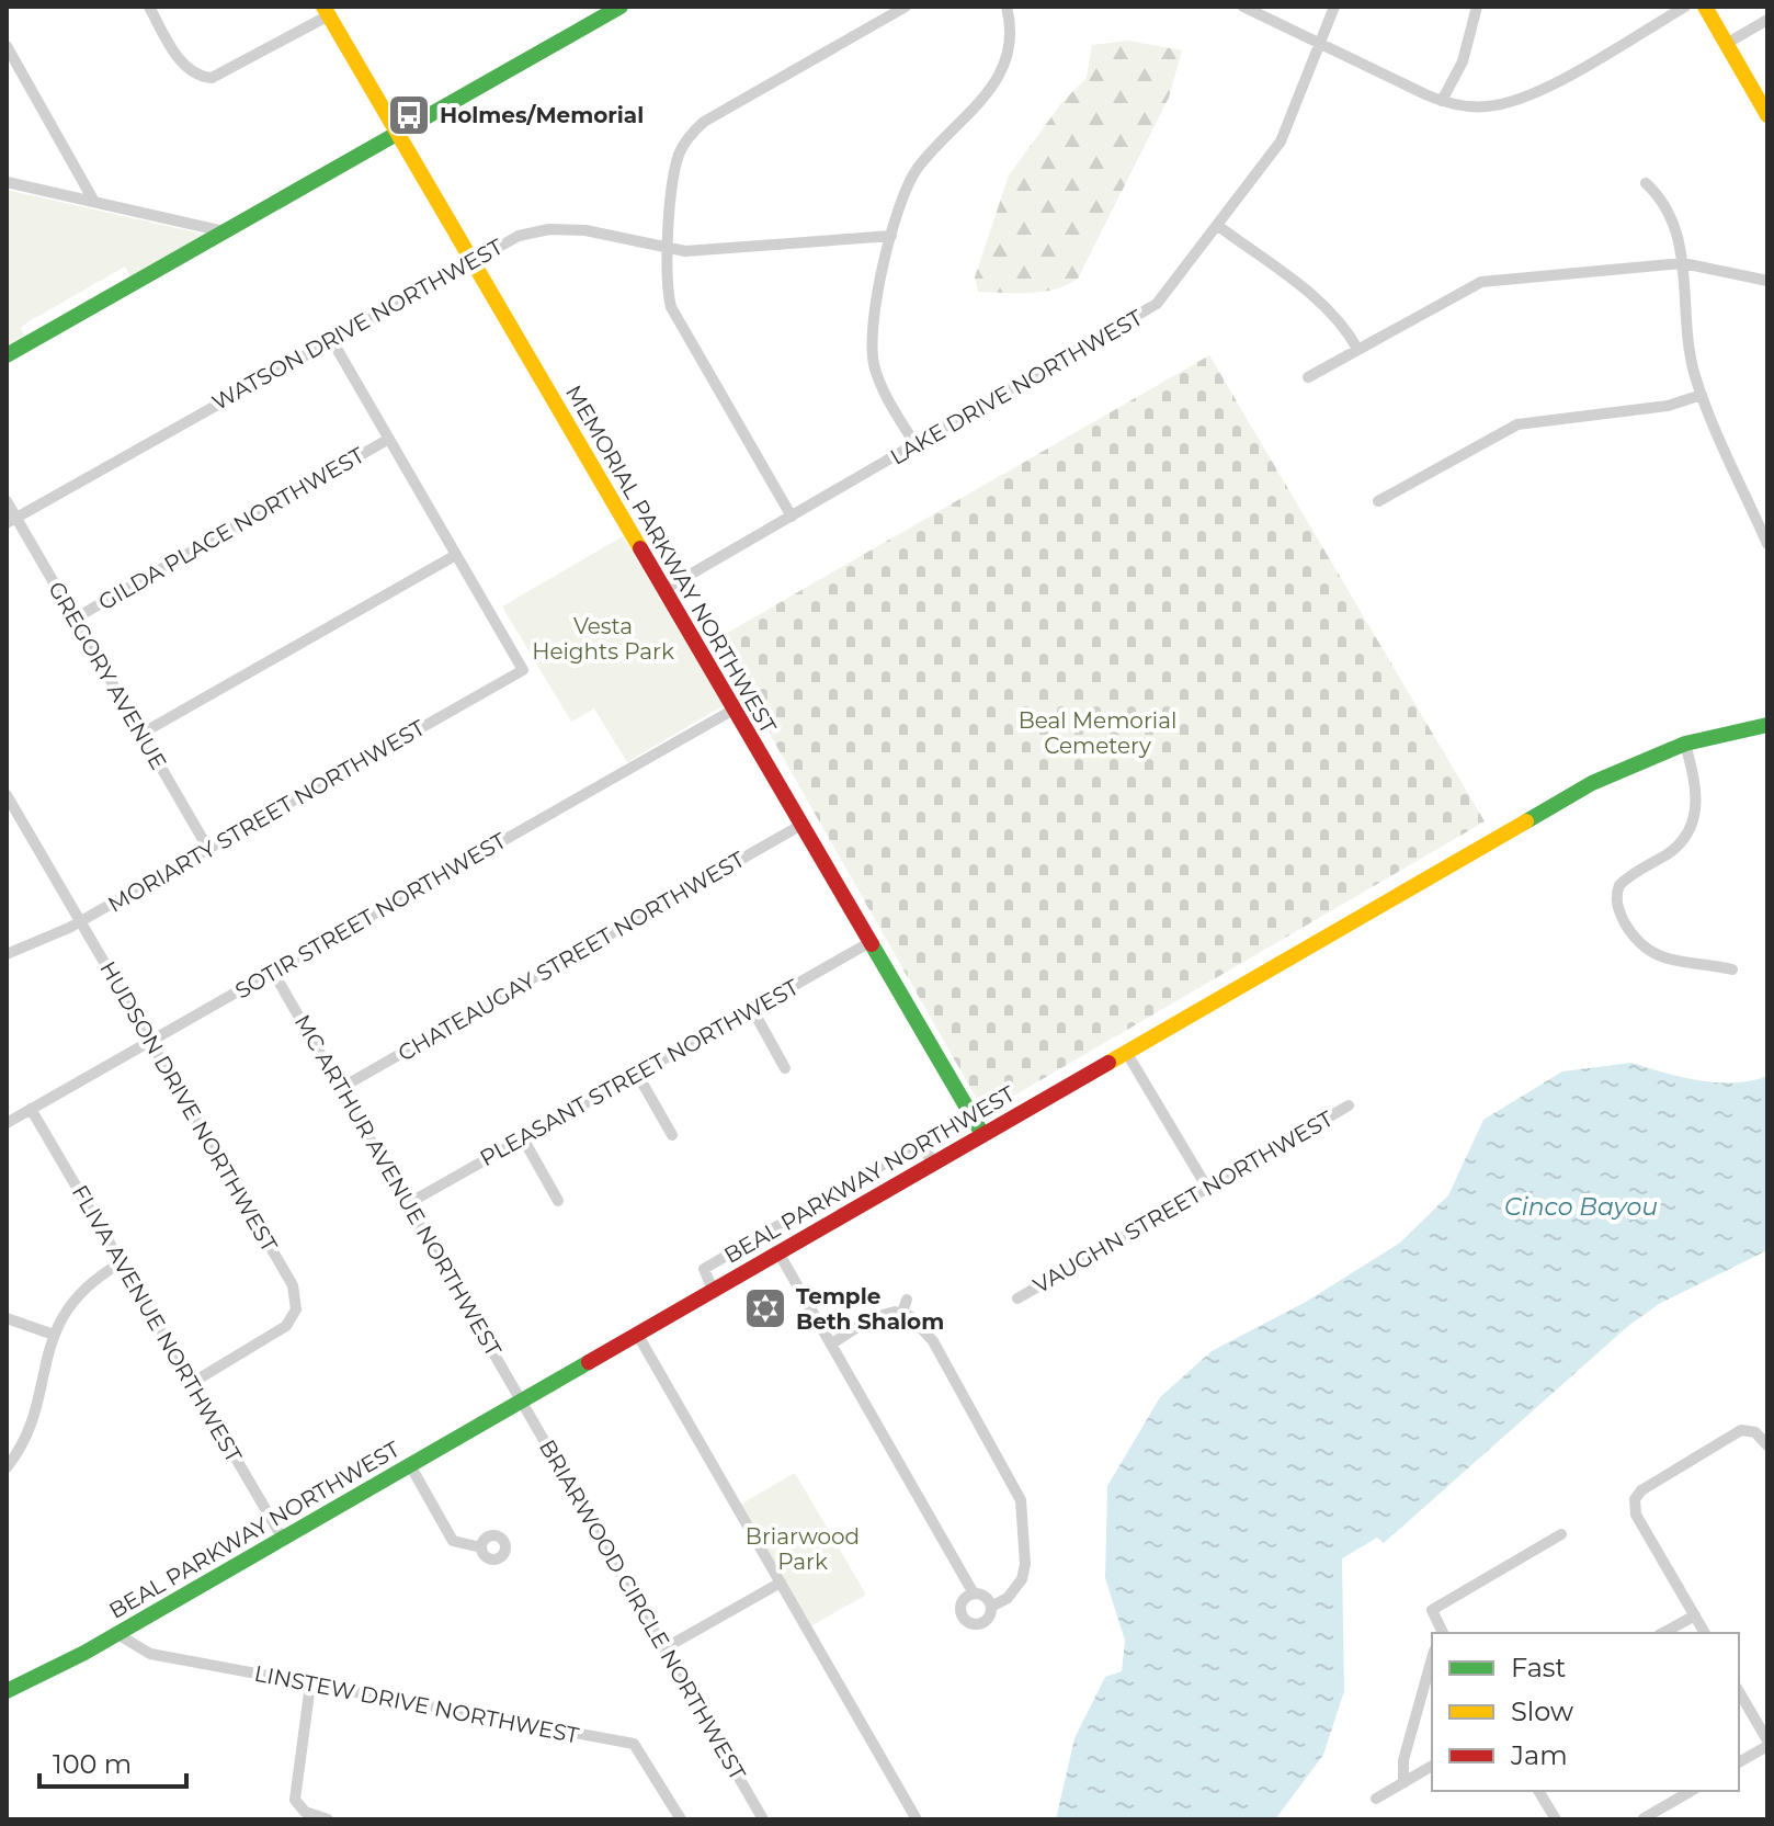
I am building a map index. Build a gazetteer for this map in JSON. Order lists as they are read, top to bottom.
{
  "streets": {
    "street": [
      "WATSON DRIVE NORTHWEST",
      "LAKE DRIVE NORTHWEST",
      "GILDA PLACE NORTHWEST",
      "MEMORIAL PARKWAY NORTHWEST",
      "GREGORY AVENUE",
      "MORIARTY STREET NORTHWEST",
      "SOTIR STREET NORTHWEST",
      "CHATEAUGAY STREET NORTHWEST",
      "PLEASANT STREET NORTHWEST",
      "HUDSON DRIVE NORTHWEST",
      "BEAL PARKWAY NORTHWEST",
      "MC ARTHUR AVENUE NORTHWEST",
      "VAUGHN STREET NORTHWEST",
      "FLIVA AVENUE NORTHWEST",
      "BRIARWOOD CIRCLE NORTHWEST",
      "LINSTEW DRIVE NORTHWEST"
    ]
  },
  "crossings": [
    ["WATSON DRIVE NORTHWEST", "MEMORIAL PARKWAY NORTHWEST"],
    ["WATSON DRIVE NORTHWEST", "GREGORY AVENUE"],
    ["LAKE DRIVE NORTHWEST", "MEMORIAL PARKWAY NORTHWEST"],
    ["GILDA PLACE NORTHWEST", "GREGORY AVENUE"],
    ["MEMORIAL PARKWAY NORTHWEST", "SOTIR STREET NORTHWEST"],
    ["MEMORIAL PARKWAY NORTHWEST", "CHATEAUGAY STREET NORTHWEST"],
    ["MEMORIAL PARKWAY NORTHWEST", "PLEASANT STREET NORTHWEST"],
    ["MEMORIAL PARKWAY NORTHWEST", "BEAL PARKWAY NORTHWEST"],
    ["GREGORY AVENUE", "MORIARTY STREET NORTHWEST"],
    ["MORIARTY STREET NORTHWEST", "HUDSON DRIVE NORTHWEST"],
    ["SOTIR STREET NORTHWEST", "HUDSON DRIVE NORTHWEST"],
    ["SOTIR STREET NORTHWEST", "MC ARTHUR AVENUE NORTHWEST"],
    ["SOTIR STREET NORTHWEST", "FLIVA AVENUE NORTHWEST"],
    ["CHATEAUGAY STREET NORTHWEST", "MC ARTHUR AVENUE NORTHWEST"],
    ["PLEASANT STREET NORTHWEST", "MC ARTHUR AVENUE NORTHWEST"],
    ["HUDSON DRIVE NORTHWEST", "FLIVA AVENUE NORTHWEST"],
    ["BEAL PARKWAY NORTHWEST", "MC ARTHUR AVENUE NORTHWEST"],
    ["BEAL PARKWAY NORTHWEST", "FLIVA AVENUE NORTHWEST"],
    ["BEAL PARKWAY NORTHWEST", "BRIARWOOD CIRCLE NORTHWEST"],
    ["BEAL PARKWAY NORTHWEST", "LINSTEW DRIVE NORTHWEST"],
    ["MC ARTHUR AVENUE NORTHWEST", "BRIARWOOD CIRCLE NORTHWEST"]
  ],
  "water": ["Cinco Bayou"],
  "parks": ["Vesta Heights Park", "Beal Memorial Cemetery", "Briarwood Park"],
  "places": {
    "bus stop": ["Holmes/Memorial"],
    "synagogue": ["Temple Beth Shalom"]
  },
  "legend": ["Fast", "Slow", "Jam"],
  "scale_bar": "100 m"
}
